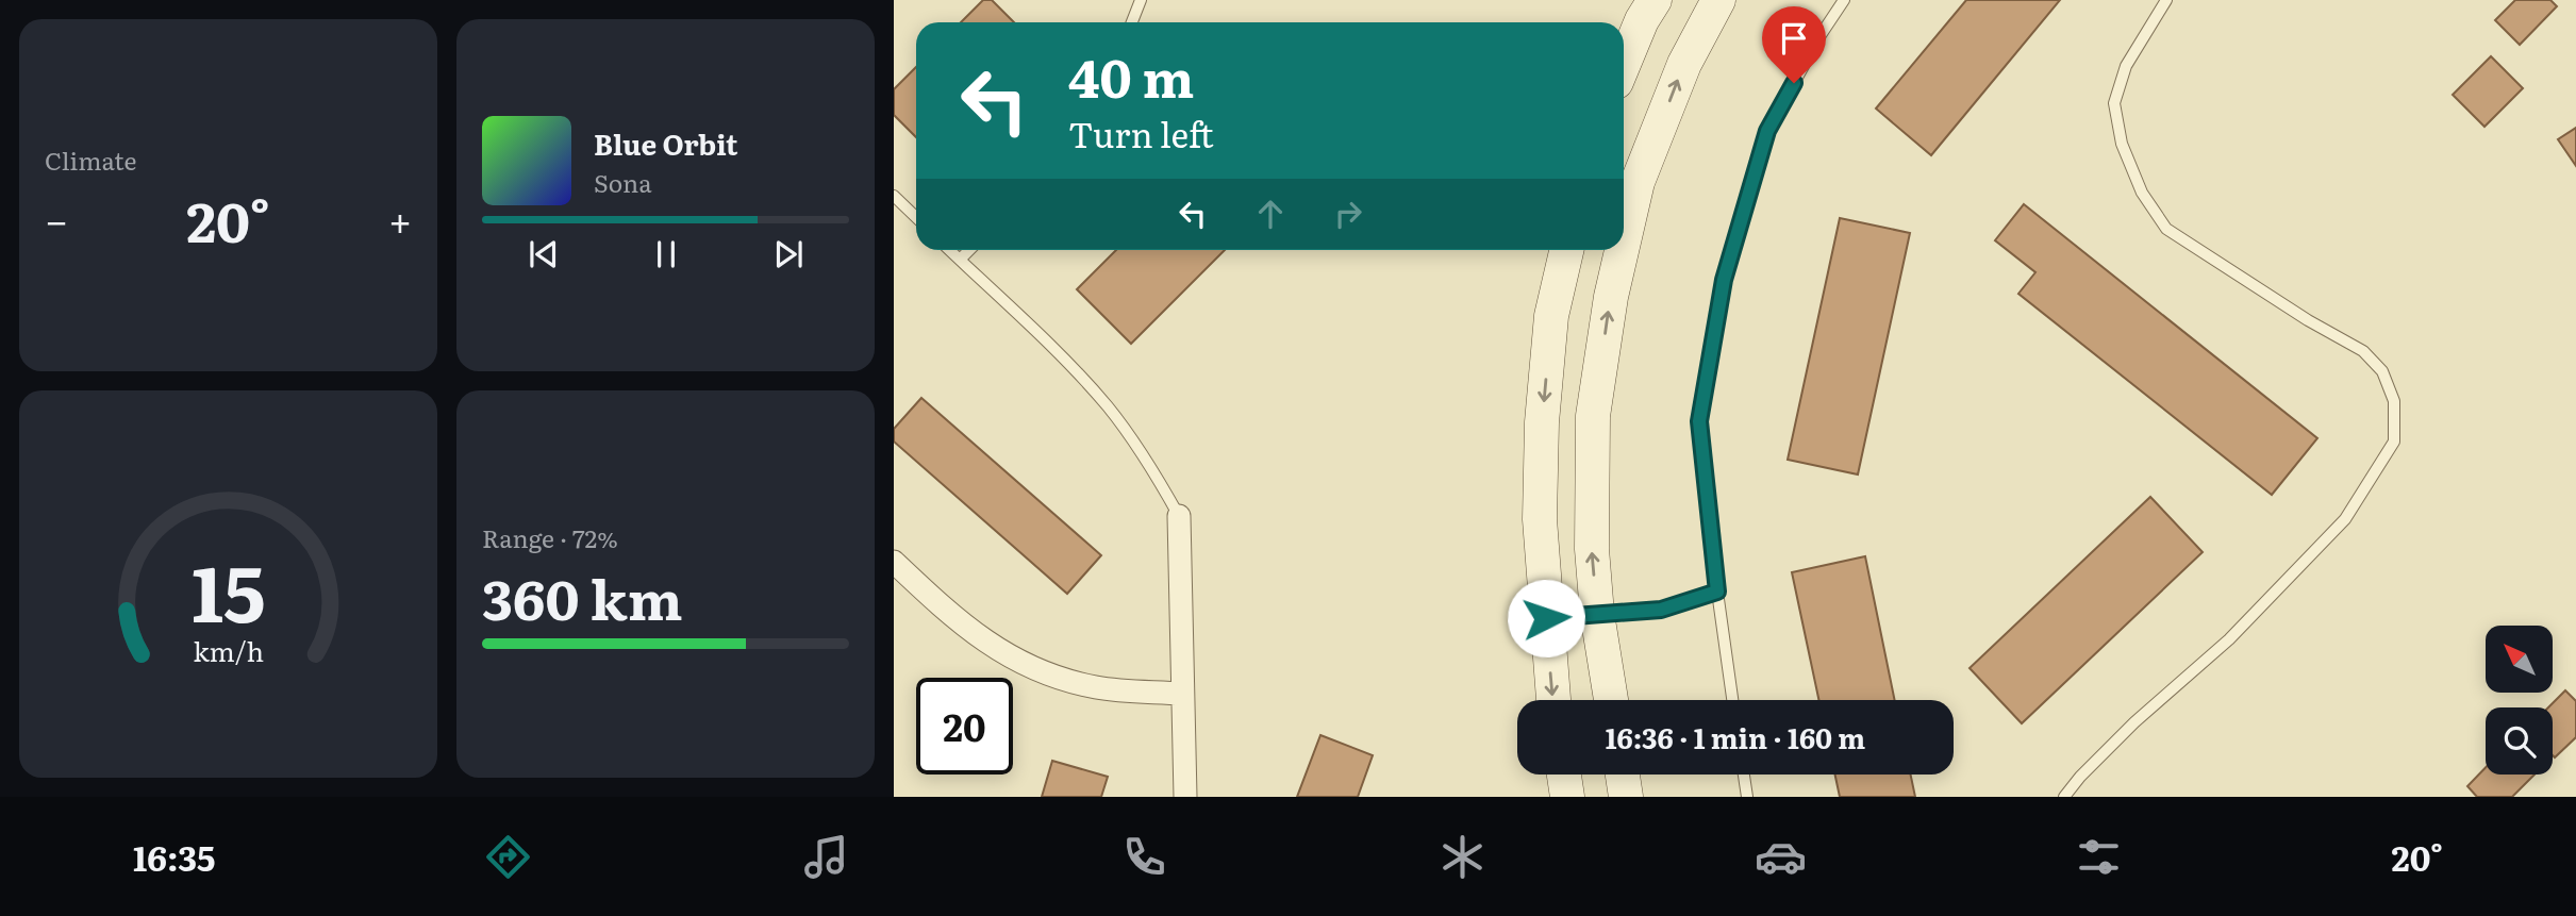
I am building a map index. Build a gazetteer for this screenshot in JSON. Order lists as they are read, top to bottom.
{
  "north": "top left",
  "page": {
    "tile": [
      "Climate",
      ["Range · 72%", "360 km"]
    ],
    "turn": ["40 m", "Turn left"],
    "song": ["Blue Orbit", "Sona"],
    "heat": ["−", "20°", "+"],
    "limit": "20",
    "trip": "16:36 · 1 min · 160 m",
    "tabs": ["16:35", "20°"],
    "gauge": ["15", "km/h"]
  }
}
